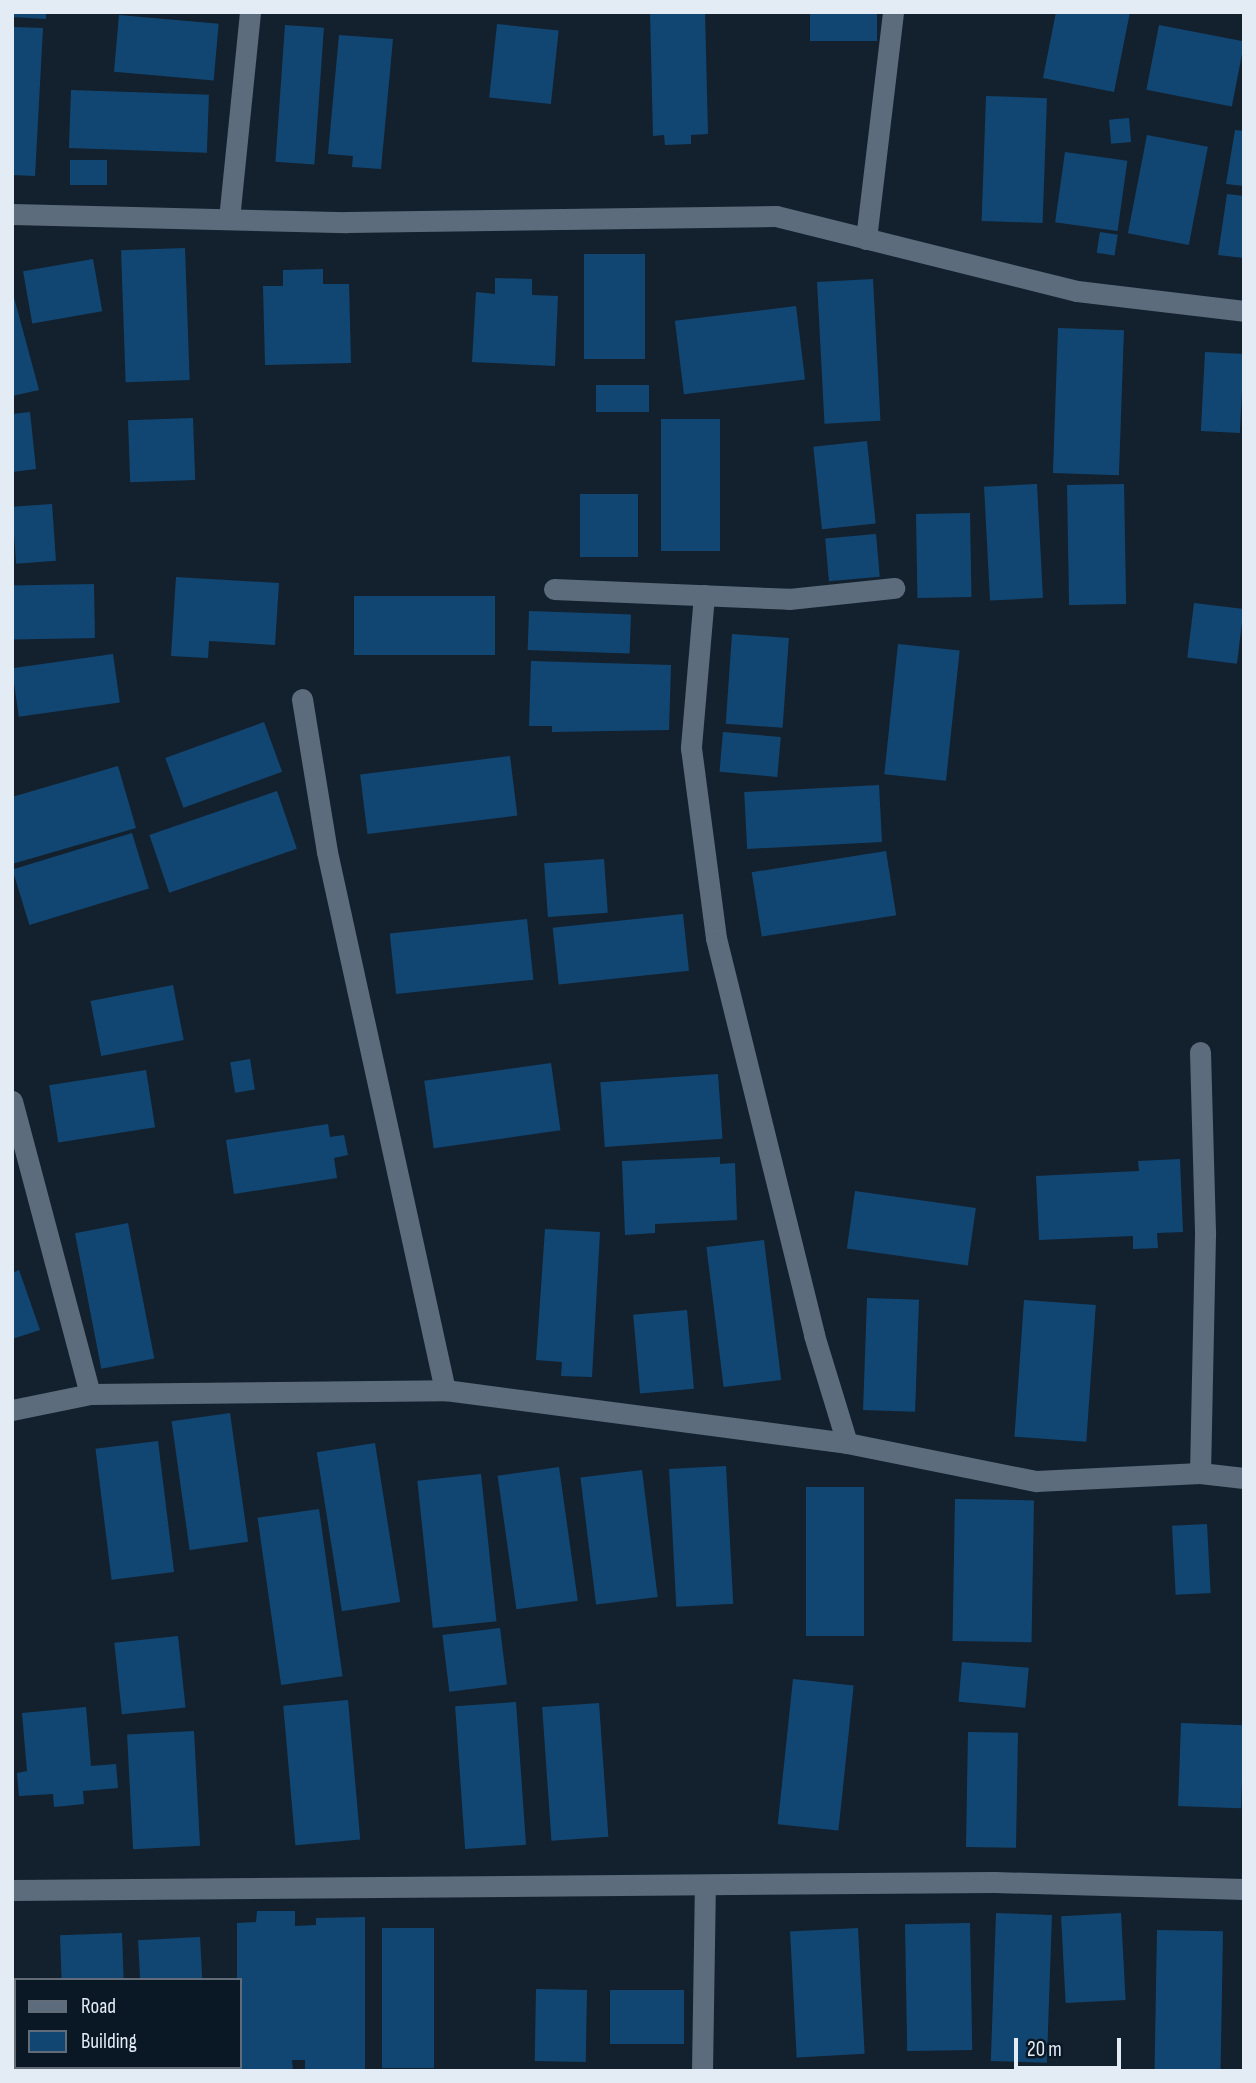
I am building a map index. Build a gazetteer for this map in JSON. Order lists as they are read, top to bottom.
{
  "legend": ["Road", "Building"],
  "scale_bar": "20 m"
}
